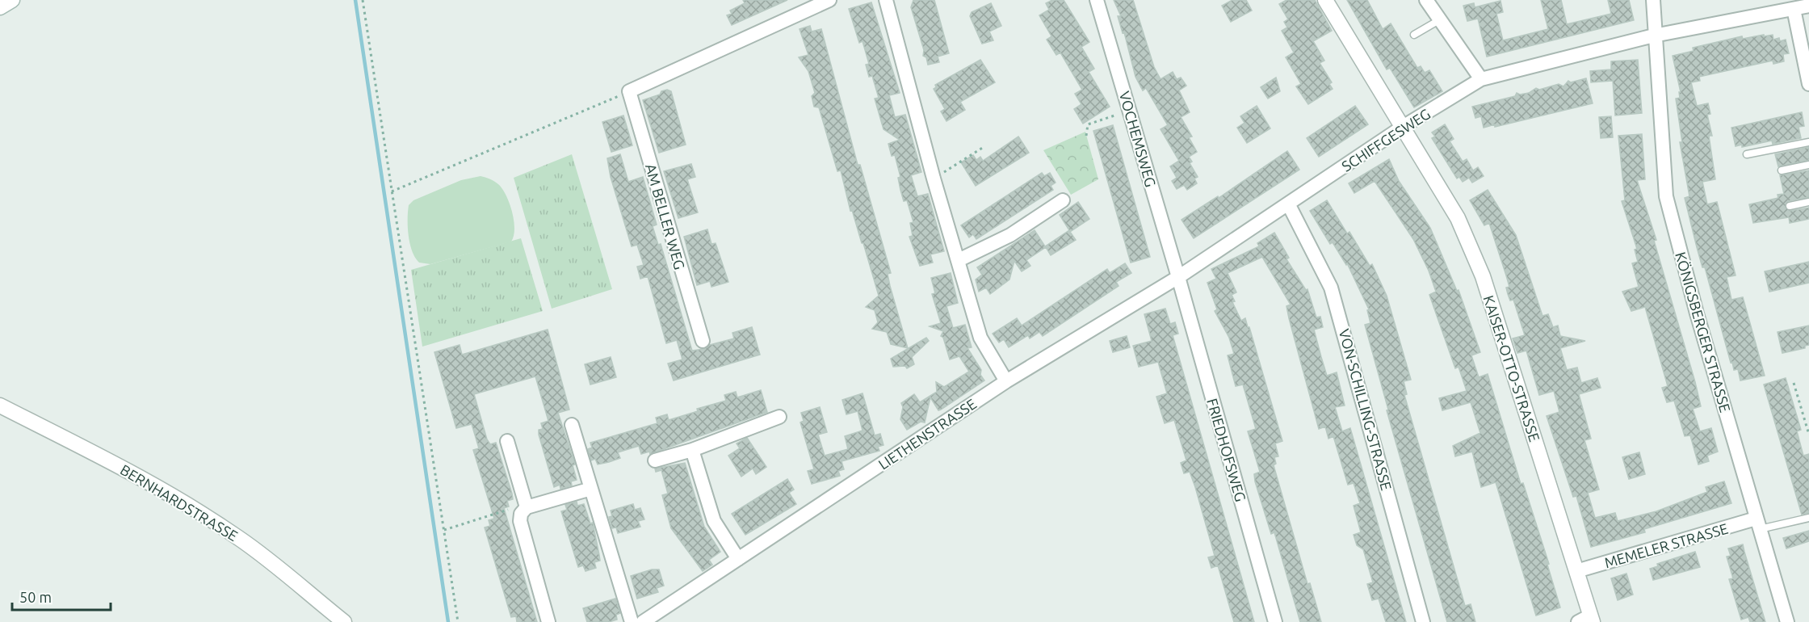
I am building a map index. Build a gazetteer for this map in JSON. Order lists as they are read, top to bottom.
{
  "streets": {
    "street": [
      "VOCHEMSWEG",
      "SCHIFFGESWEG",
      "AM BELLER WEG",
      "KÖNIGSBERGER STRASSE",
      "KAISER-OTTO-STRASSE",
      "VON-SCHILLING-STRASSE",
      "LIETHENSTRASSE",
      "FRIEDHOFSWEG",
      "BERNHARDSTRASSE",
      "MEMELER STRASSE"
    ]
  },
  "crossings": [
    ["VOCHEMSWEG", "SCHIFFGESWEG"],
    ["VOCHEMSWEG", "FRIEDHOFSWEG"],
    ["SCHIFFGESWEG", "KÖNIGSBERGER STRASSE"],
    ["SCHIFFGESWEG", "KAISER-OTTO-STRASSE"],
    ["SCHIFFGESWEG", "VON-SCHILLING-STRASSE"],
    ["SCHIFFGESWEG", "LIETHENSTRASSE"],
    ["SCHIFFGESWEG", "FRIEDHOFSWEG"],
    ["KÖNIGSBERGER STRASSE", "MEMELER STRASSE"],
    ["KAISER-OTTO-STRASSE", "MEMELER STRASSE"]
  ],
  "scale_bar": "50 m"
}
